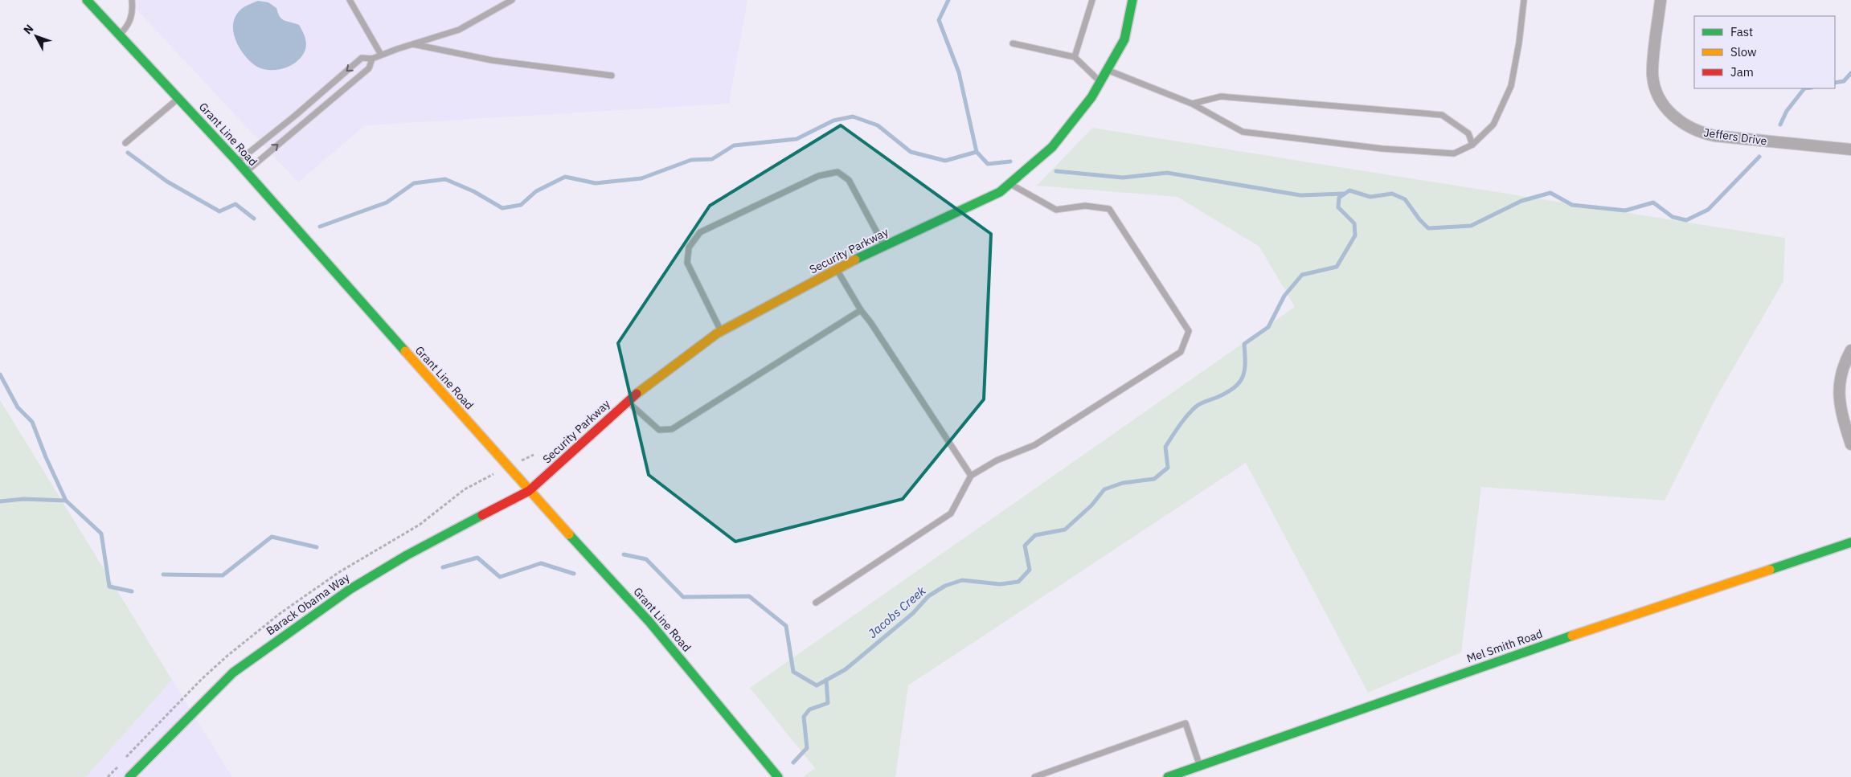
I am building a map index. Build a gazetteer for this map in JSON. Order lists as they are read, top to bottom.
{
  "streets": {
    "street": [
      "Grant Line Road",
      "Jeffers Drive",
      "Security Parkway",
      "Barack Obama Way",
      "Mel Smith Road"
    ]
  },
  "crossings": [
    ["Grant Line Road", "Security Parkway"],
    ["Grant Line Road", "Barack Obama Way"],
    ["Security Parkway", "Barack Obama Way"]
  ],
  "water": ["Jacobs Creek"],
  "legend": ["Fast", "Slow", "Jam"],
  "north": "top left"
}
